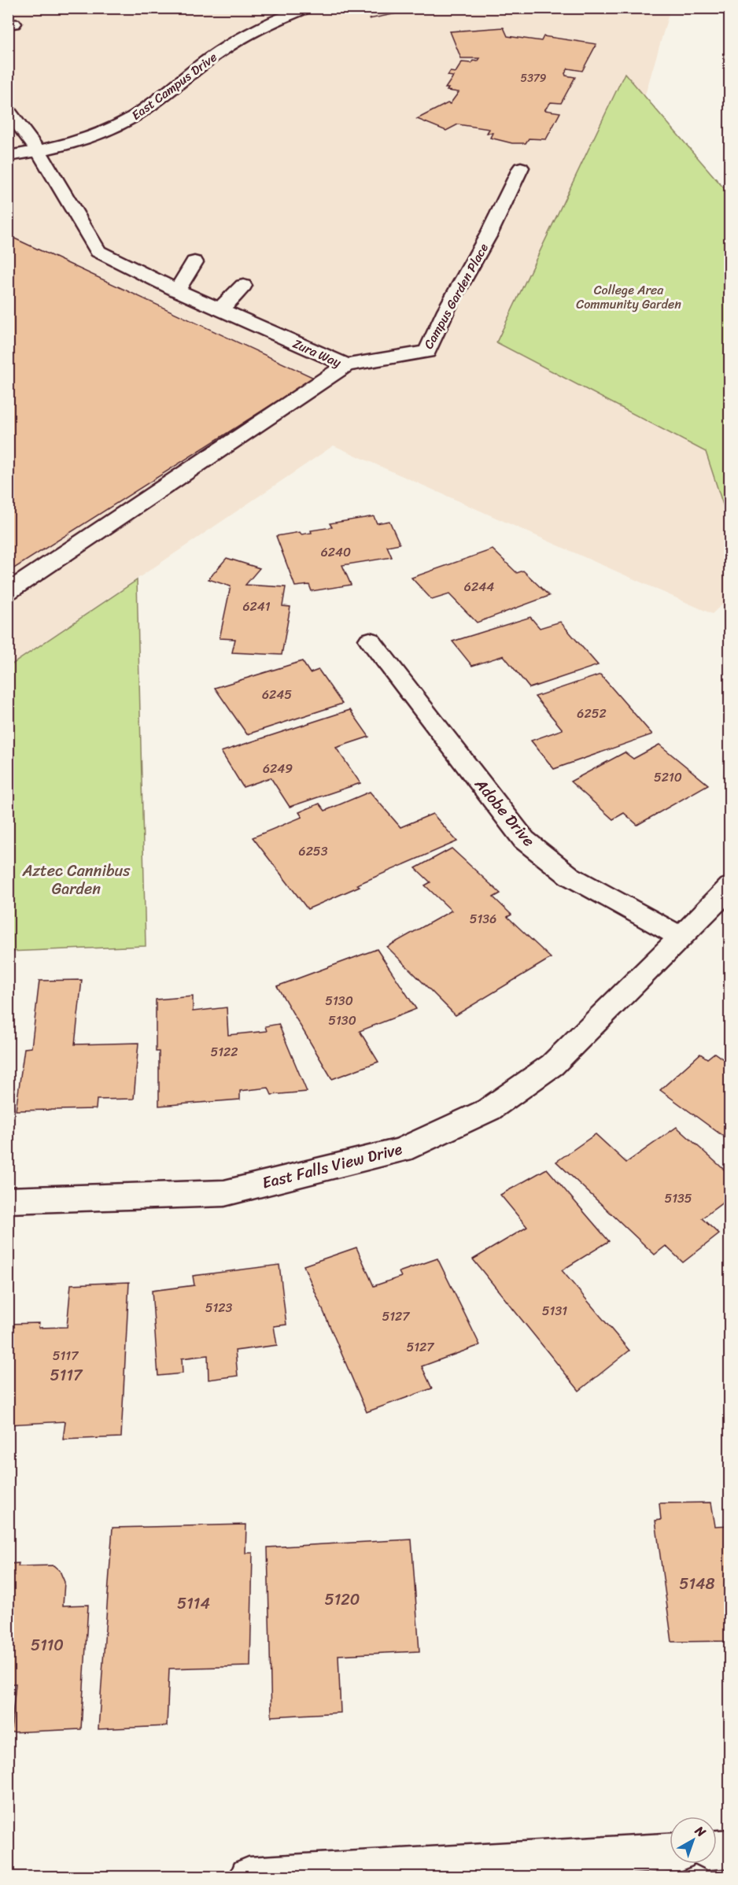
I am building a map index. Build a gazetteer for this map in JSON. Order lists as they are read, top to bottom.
{
  "streets": {
    "street": [
      "East Campus Drive",
      "Campus Garden Place",
      "Zura Way",
      "Adobe Drive",
      "East Falls View Drive"
    ]
  },
  "crossings": [
    ["East Campus Drive", "Zura Way"],
    ["Campus Garden Place", "Zura Way"],
    ["Adobe Drive", "East Falls View Drive"]
  ],
  "parks": ["College Area Community Garden", "Aztec Cannibus Garden"],
  "house_numbers": [
    "5379",
    "6240",
    "6244",
    "6241",
    "6245",
    "6252",
    "6249",
    "5210",
    "6253",
    "5136",
    "5130",
    "5130",
    "5122",
    "5135",
    "5123",
    "5131",
    "5127",
    "5127",
    "5117",
    "5117",
    "5148",
    "5120",
    "5114",
    "5110"
  ],
  "north": "top right"
}
